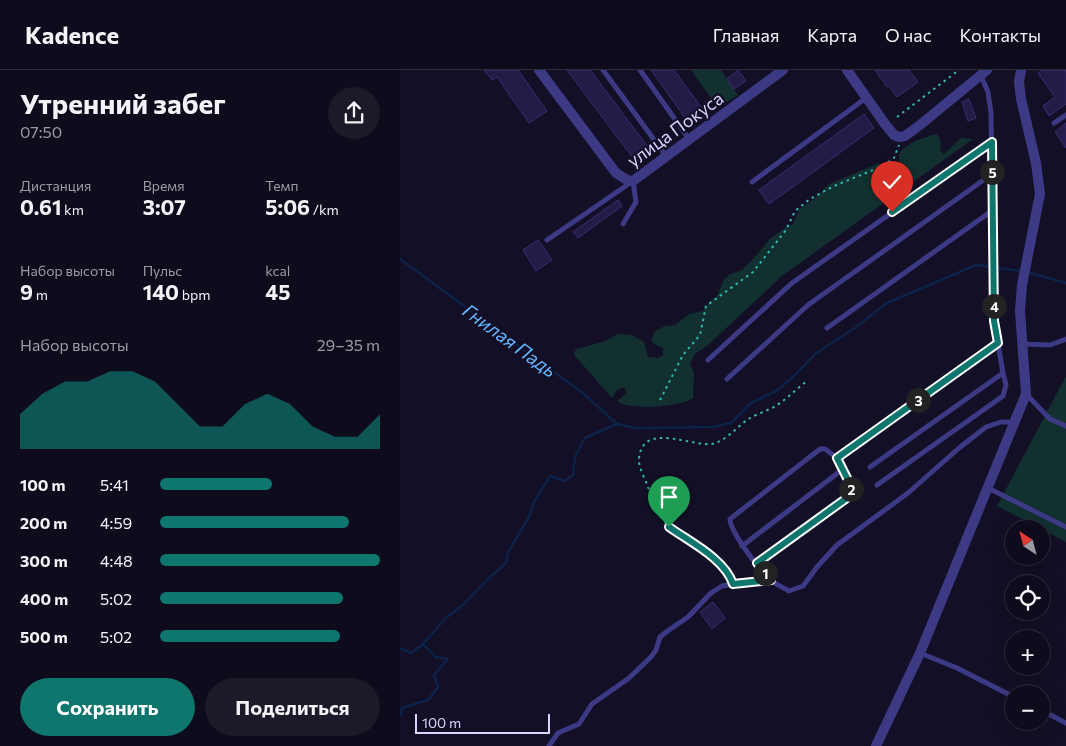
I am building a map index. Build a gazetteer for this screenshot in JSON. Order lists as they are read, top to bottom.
{
  "streets": {
    "street": ["улица Покуса"]
  },
  "water": ["Гнилая Падь"],
  "scale_bar": "100 m",
  "north": "top left",
  "page": {
    "header": "Kadence",
    "nav": [
      "Главная",
      "Карта",
      "О нас",
      "Контакты"
    ],
    "heading": ["Утренний забег", "07:50"],
    "stats": [
      ["Дистанция", "0.61 km"],
      ["Время", "3:07"],
      ["Темп", "5:06 /km"],
      ["Набор высоты", "9 m"],
      ["Пульс", "140 bpm"],
      ["kcal", "45"]
    ],
    "pins": [
      "5",
      "4",
      "3",
      "2",
      "1"
    ],
    "chart": ["Набор высоты", "29–35 m"],
    "list": [
      {
        "name": "100 m",
        "note": "5:41"
      },
      {
        "name": "200 m",
        "note": "4:59"
      },
      {
        "name": "300 m",
        "note": "4:48"
      },
      {
        "name": "400 m",
        "note": "5:02"
      },
      {
        "name": "500 m",
        "note": "5:02"
      }
    ],
    "map_buttons": ["+", "−"],
    "buttons": ["Сохранить", "Поделиться"],
    "scale": "100 m"
  }
}
